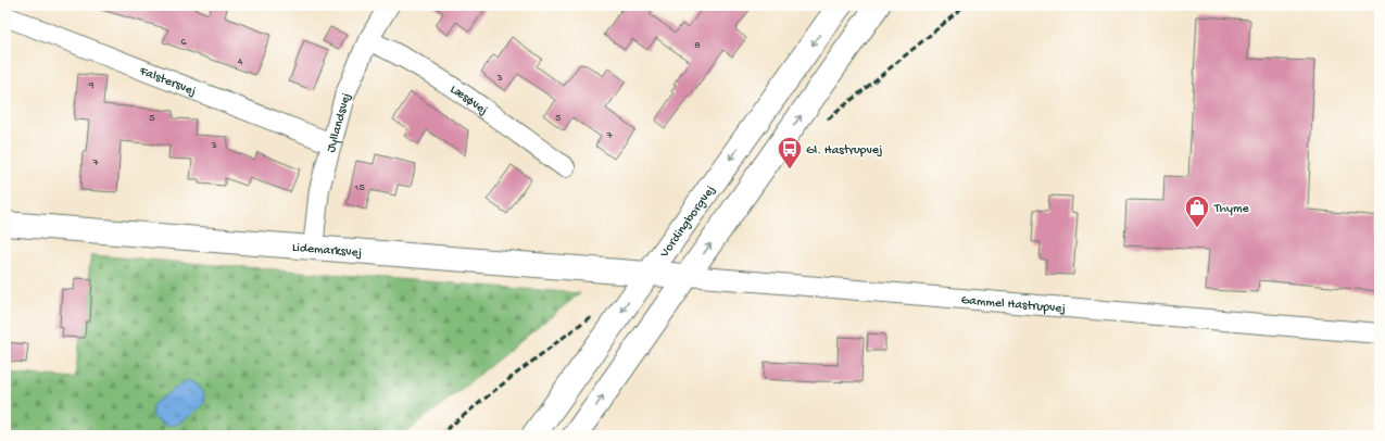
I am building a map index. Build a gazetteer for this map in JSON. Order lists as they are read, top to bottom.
{
  "streets": {
    "main road": ["Vordingborgvej", "Lidemarksvej", "Gammel Hastrupvej"],
    "street": ["Falstersvej", "Læsøvej", "Jyllandsvej"]
  },
  "crossings": [
    ["Falstersvej", "Jyllandsvej"],
    ["Læsøvej", "Jyllandsvej"],
    ["Jyllandsvej", "Lidemarksvej"],
    ["Vordingborgvej", "Lidemarksvej"],
    ["Vordingborgvej", "Gammel Hastrupvej"],
    ["Lidemarksvej", "Gammel Hastrupvej"]
  ],
  "places": {
    "bus stop": ["Gl. Hastrupvej"],
    "shop": ["Thyme"]
  },
  "house_numbers": [
    "6",
    "8",
    "4",
    "3",
    "9",
    "5",
    "5",
    "7",
    "3",
    "7",
    "15"
  ]
}
